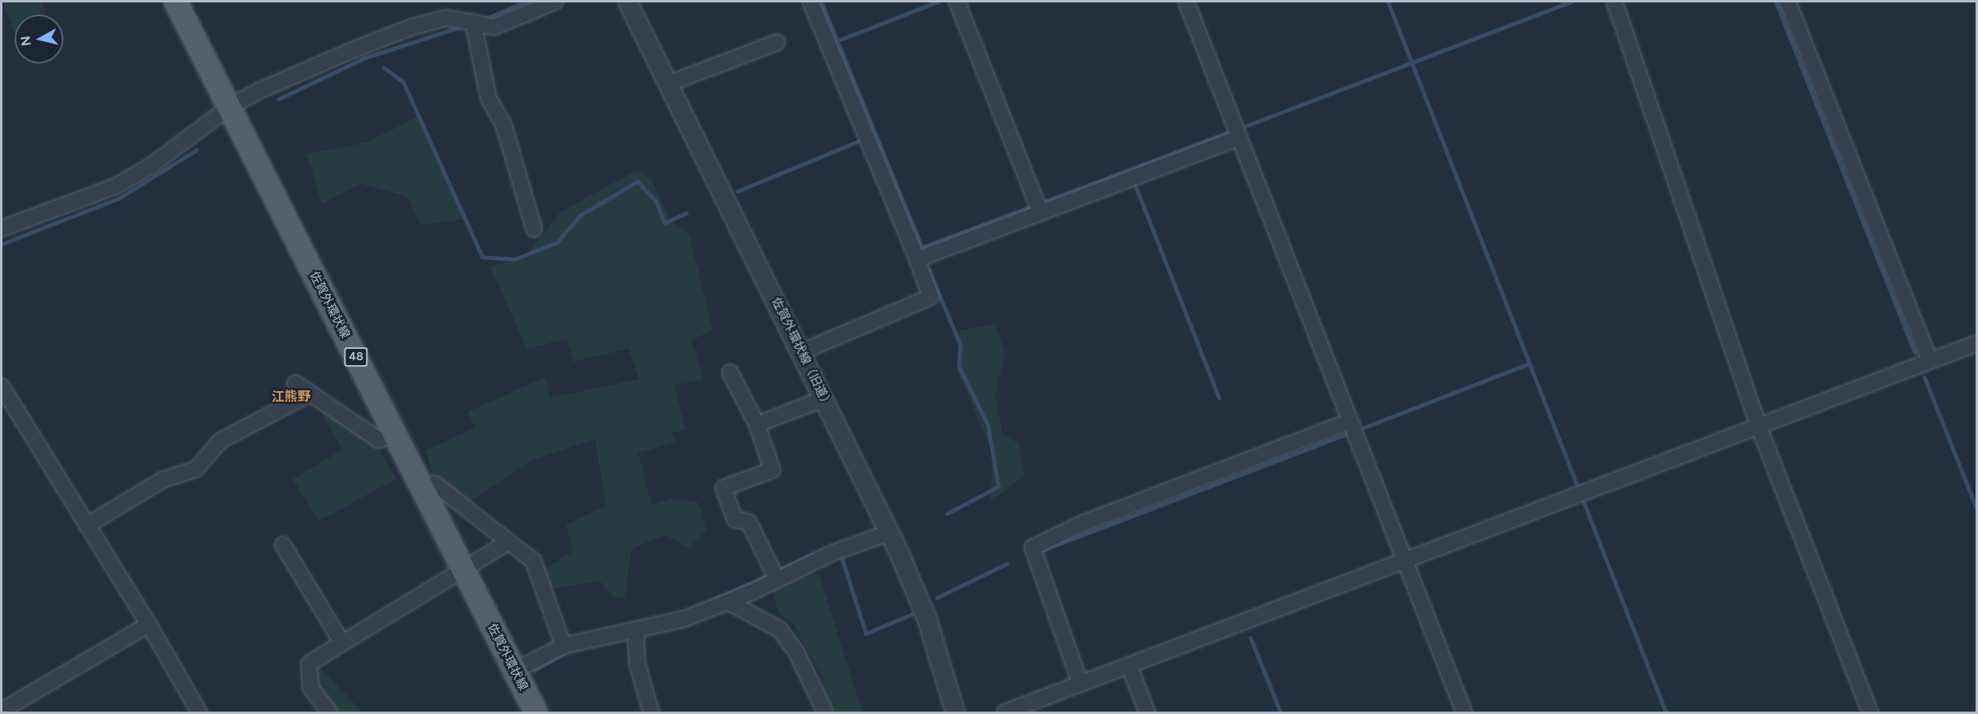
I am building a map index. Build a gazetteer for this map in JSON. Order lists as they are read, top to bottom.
{
  "streets": {
    "main road": ["佐賀外環状線", "48"],
    "street": ["佐賀外環状線（旧道）"]
  },
  "districts": ["江熊野"],
  "north": "left"
}
